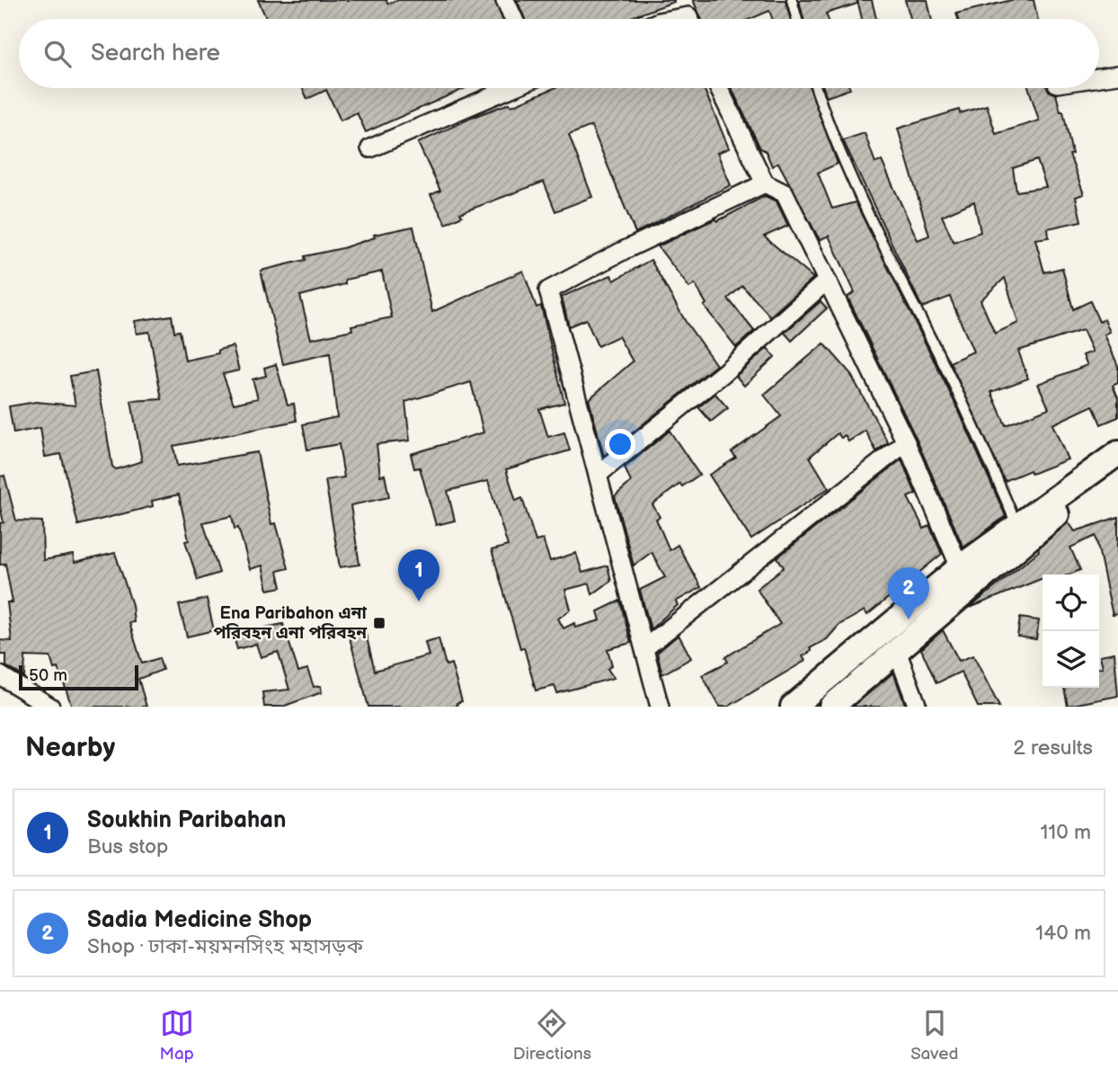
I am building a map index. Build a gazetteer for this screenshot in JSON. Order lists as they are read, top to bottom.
{
  "places": {
    "transit": ["Ena Paribahon এনা পরিবহন এনা পরিবহন"]
  },
  "scale_bar": "50 m",
  "page": {
    "search": "Search here",
    "pins": ["1", "2"],
    "scale": "50 m",
    "heading": ["Nearby", "2 results"],
    "list": [
      {
        "mark": "1",
        "name": "Soukhin Paribahan",
        "note": "Bus stop",
        "value": "110 m"
      },
      {
        "mark": "2",
        "name": "Sadia Medicine Shop",
        "note": "Shop · ঢাকা-ময়মনসিংহ মহাসড়ক",
        "value": "140 m"
      }
    ],
    "nav": ["Map", "Directions", "Saved"]
  }
}
